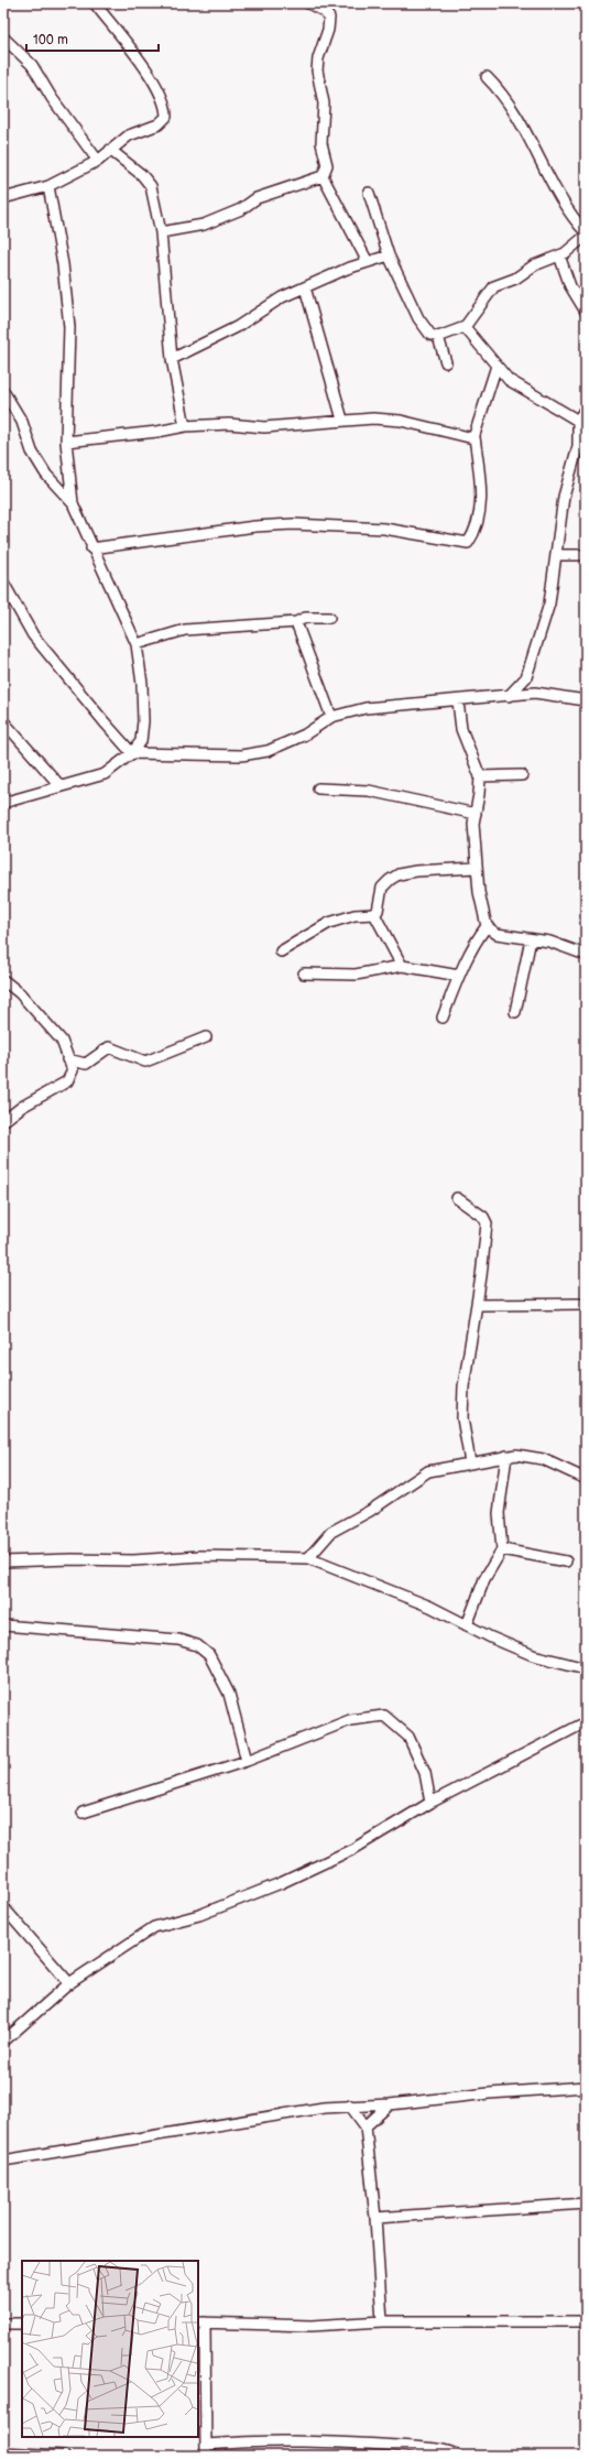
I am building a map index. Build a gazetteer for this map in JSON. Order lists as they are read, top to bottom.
{
  "scale_bar": "100 m"
}
